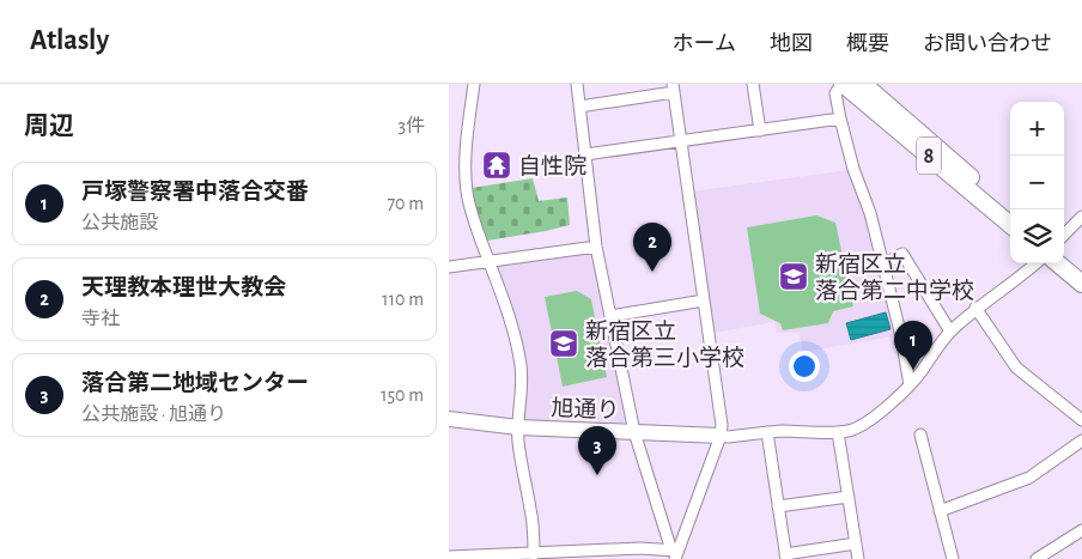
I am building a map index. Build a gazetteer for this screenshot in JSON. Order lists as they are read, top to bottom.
{
  "streets": {
    "main road": ["8"],
    "street": ["旭通り"]
  },
  "places": {
    "temple": ["自性院"],
    "school or university": ["新宿区立 落合第二中学校", "新宿区立 落合第三小学校"]
  },
  "page": {
    "header": "Atlasly",
    "nav": [
      "ホーム",
      "地図",
      "概要",
      "お問い合わせ"
    ],
    "heading": ["周辺", "3件"],
    "map_buttons": ["+", "−"],
    "list": [
      {
        "mark": "1",
        "name": "戸塚警察署中落合交番",
        "note": "公共施設",
        "value": "70 m"
      },
      {
        "mark": "2",
        "name": "天理教本理世大教会",
        "note": "寺社",
        "value": "110 m"
      },
      {
        "mark": "3",
        "name": "落合第二地域センター",
        "note": "公共施設 · 旭通り",
        "value": "150 m"
      }
    ],
    "pins": ["2", "1", "3"]
  }
}
